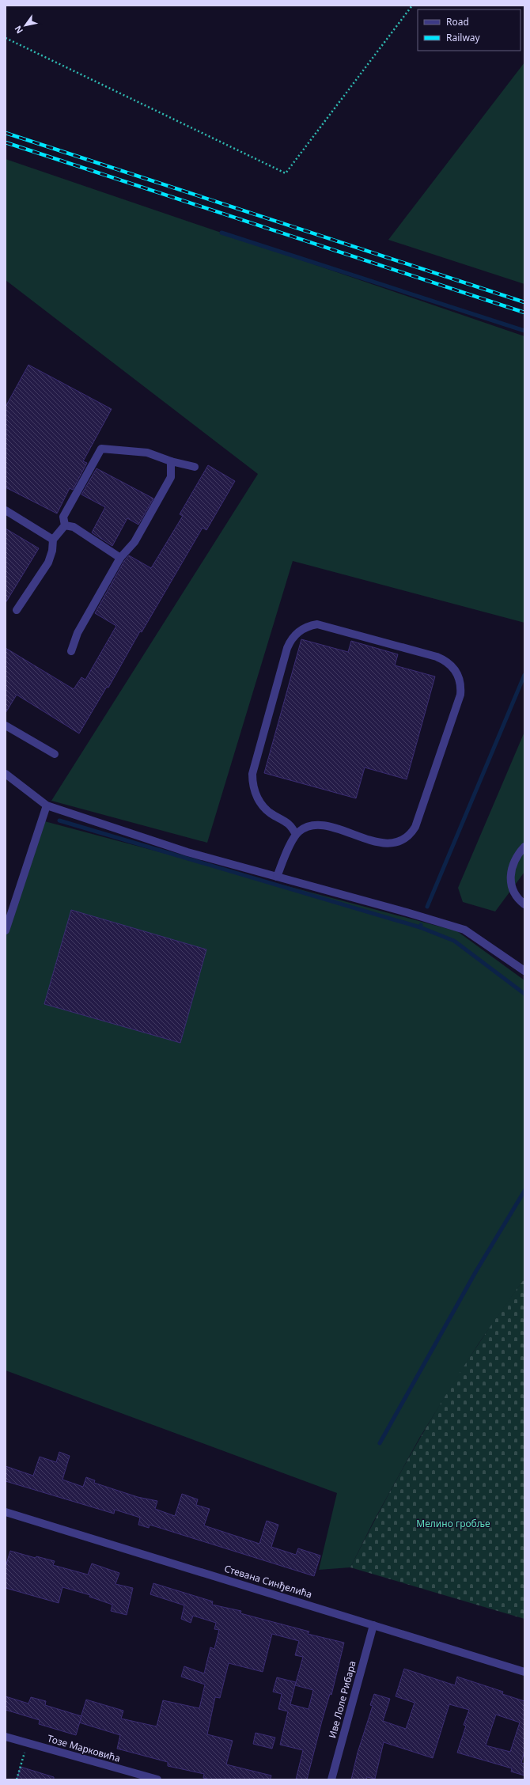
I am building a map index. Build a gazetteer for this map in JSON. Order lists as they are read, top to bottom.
{
  "streets": {
    "street": ["Стевана Синђелића", "Иве Лоле Рибара", "Тозе Марковића"]
  },
  "crossings": [
    ["Стевана Синђелића", "Иве Лоле Рибара"]
  ],
  "parks": ["Мелино гробље"],
  "legend": ["Road", "Railway"],
  "north": "bottom left"
}
